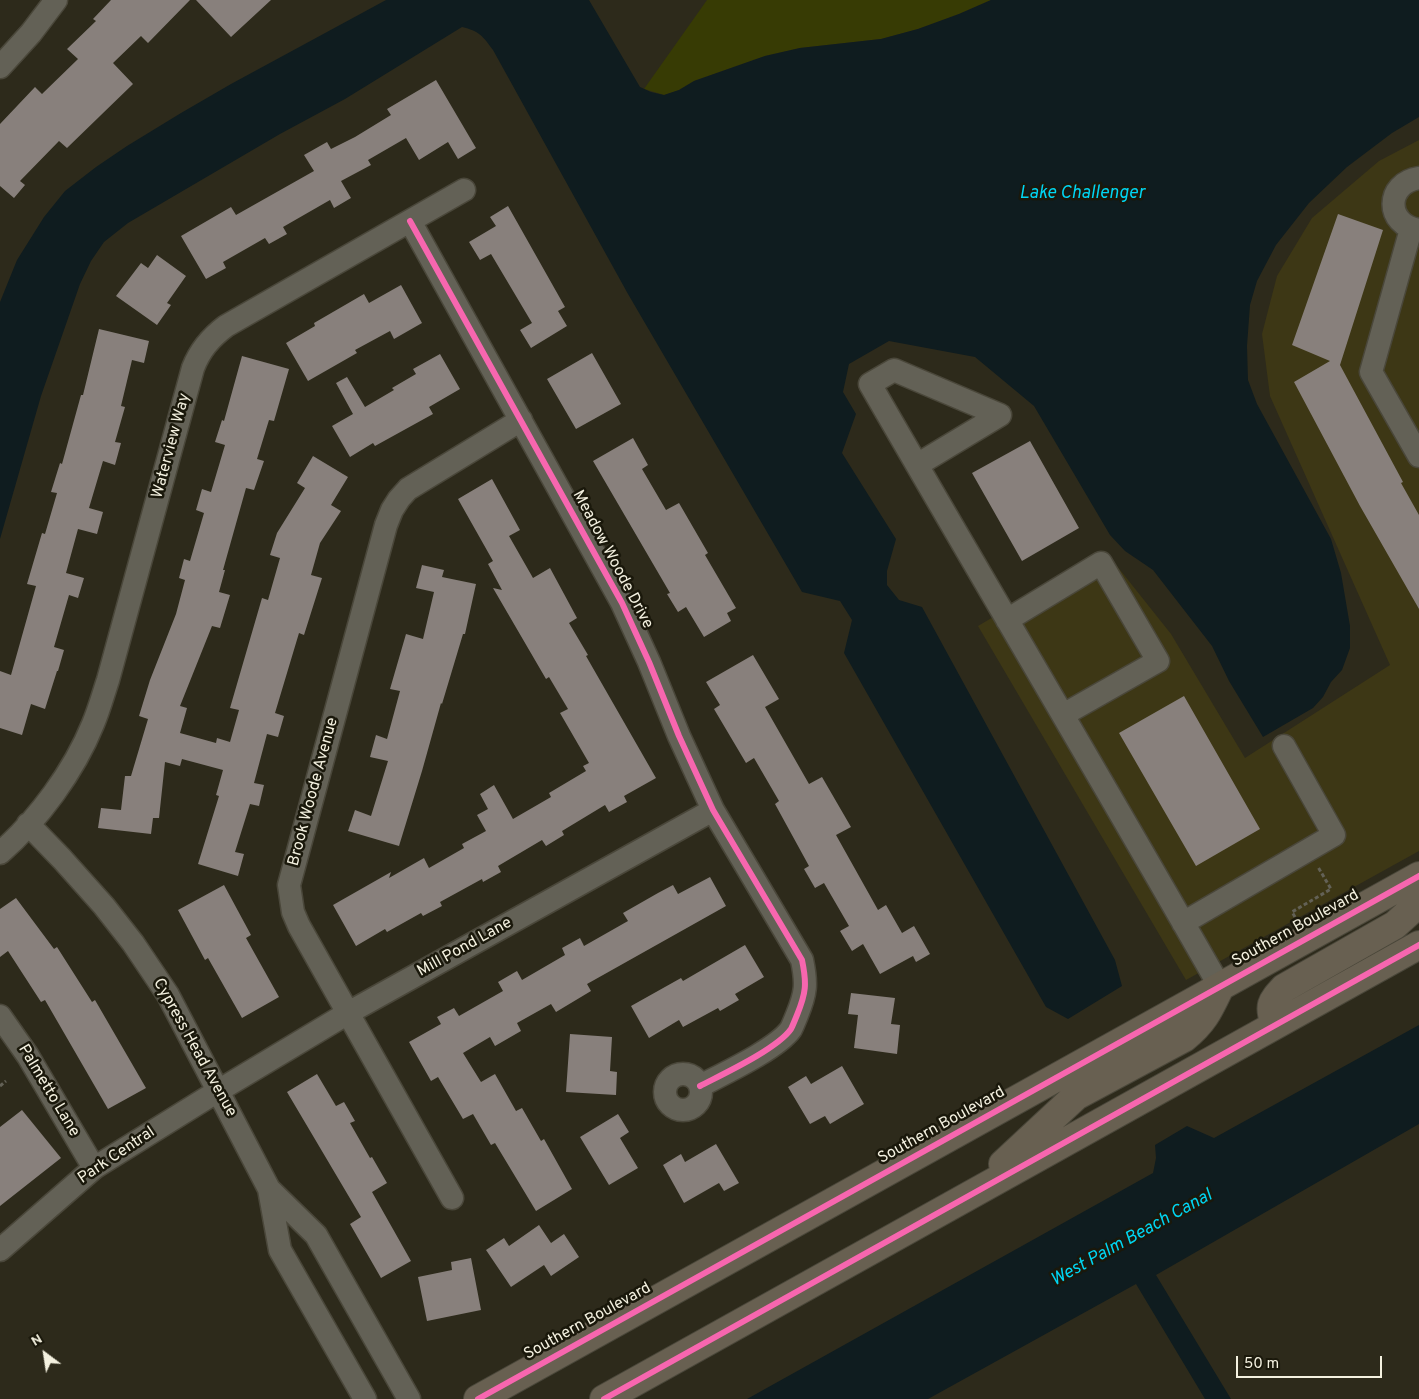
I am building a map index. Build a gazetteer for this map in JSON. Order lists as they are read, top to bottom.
{
  "streets": {
    "highway": ["Southern Boulevard"],
    "street": [
      "Waterview Way",
      "Meadow Woode Drive",
      "Brook Woode Avenue",
      "Mill Pond Lane",
      "Cypress Head Avenue",
      "Palmetto Lane",
      "Park Central"
    ]
  },
  "crossings": [
    ["Waterview Way", "Meadow Woode Drive"],
    ["Waterview Way", "Cypress Head Avenue"],
    ["Meadow Woode Drive", "Brook Woode Avenue"],
    ["Meadow Woode Drive", "Mill Pond Lane"],
    ["Brook Woode Avenue", "Mill Pond Lane"],
    ["Mill Pond Lane", "Cypress Head Avenue"],
    ["Mill Pond Lane", "Park Central"],
    ["Cypress Head Avenue", "Park Central"],
    ["Palmetto Lane", "Park Central"]
  ],
  "water": ["Lake Challenger", "West Palm Beach Canal"],
  "scale_bar": "50 m",
  "north": "top left"
}
